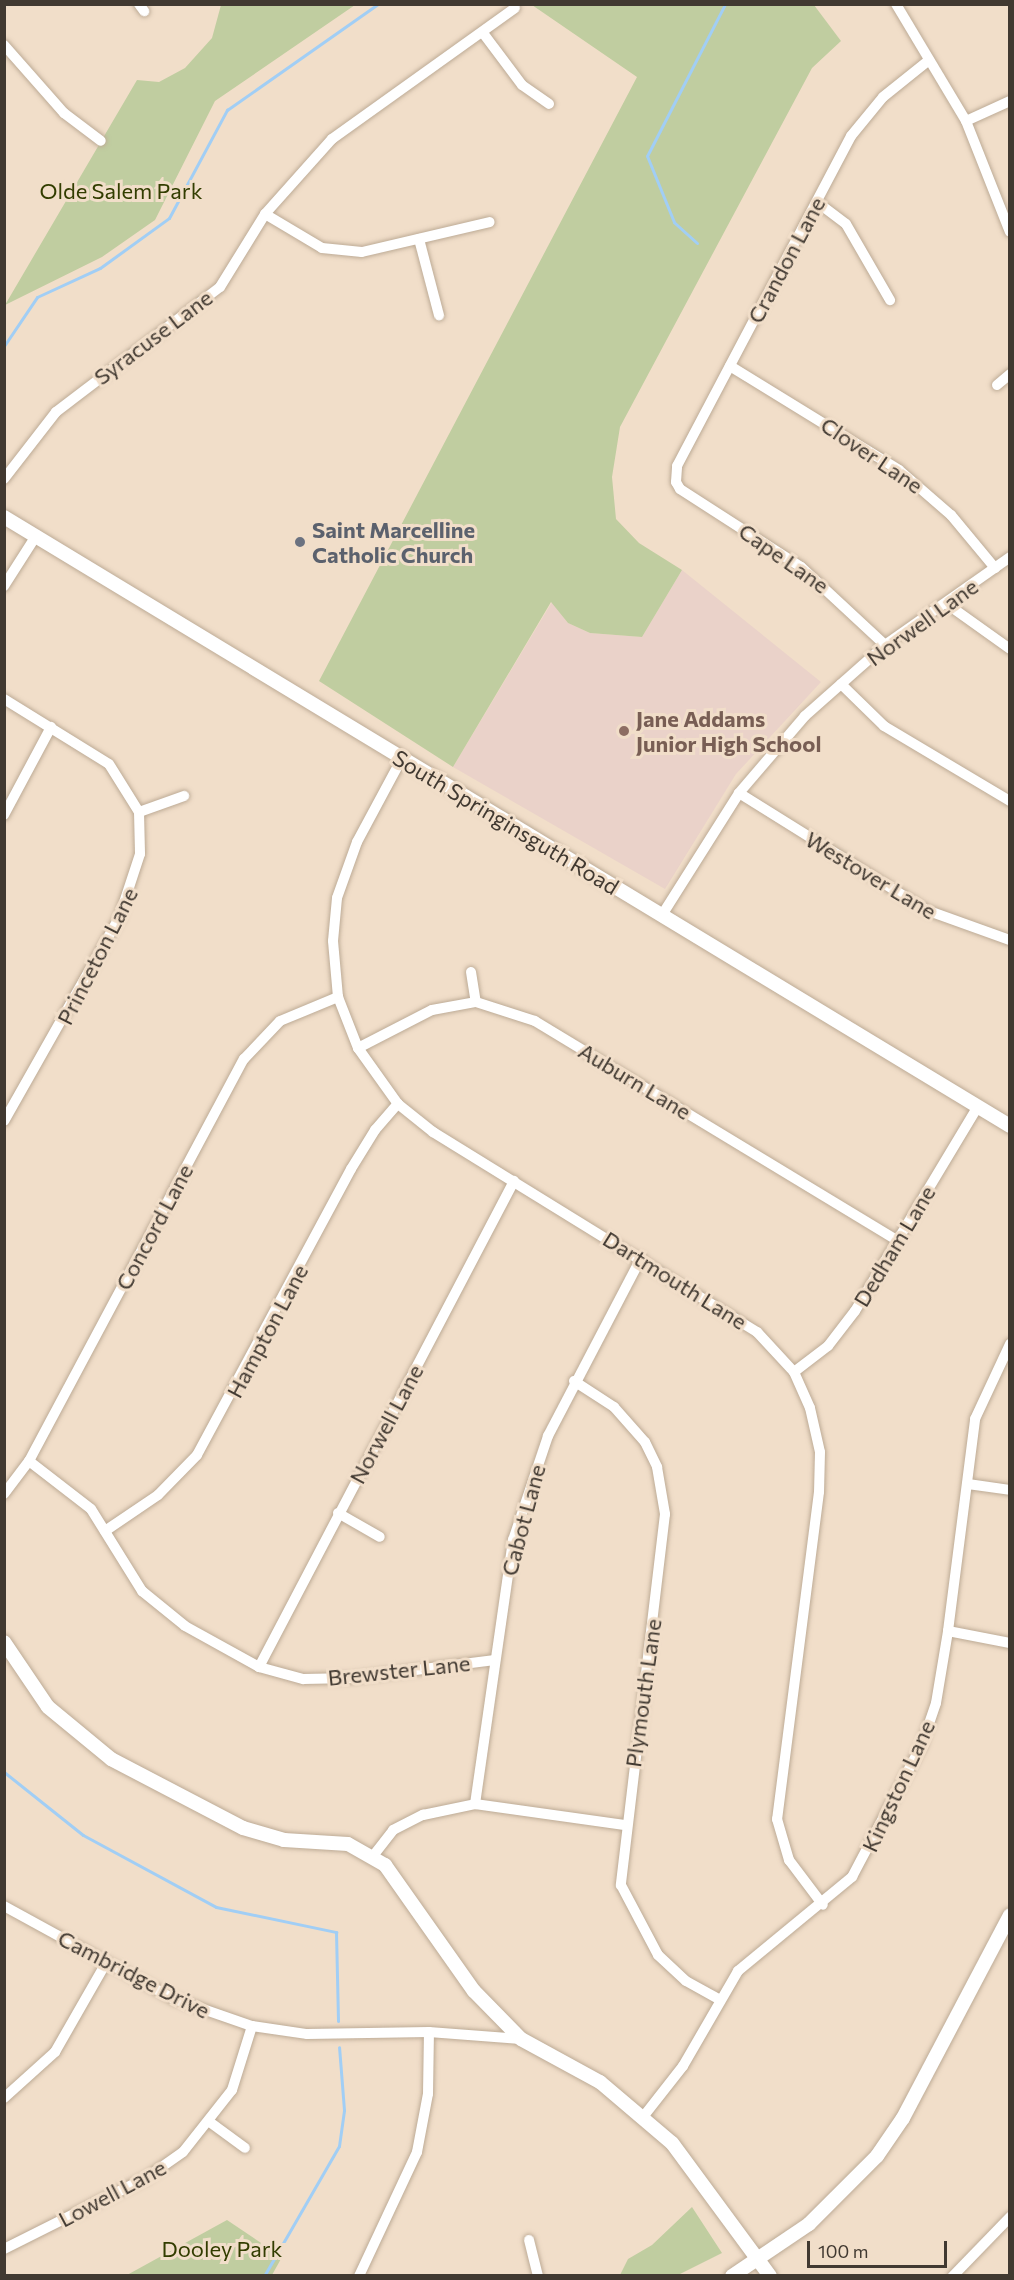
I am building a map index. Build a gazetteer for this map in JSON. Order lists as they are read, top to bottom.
{
  "streets": {
    "street": [
      "Crandon Lane",
      "Syracuse Lane",
      "Clover Lane",
      "Cape Lane",
      "Norwell Lane",
      "South Springinsguth Road",
      "Westover Lane",
      "Princeton Lane",
      "Auburn Lane",
      "Concord Lane",
      "Dedham Lane",
      "Dartmouth Lane",
      "Hampton Lane",
      "Cabot Lane",
      "Brewster Lane",
      "Plymouth Lane",
      "Kingston Lane",
      "Cambridge Drive",
      "Lowell Lane"
    ]
  },
  "crossings": [
    ["Crandon Lane", "Clover Lane"],
    ["Crandon Lane", "Cape Lane"],
    ["Clover Lane", "Norwell Lane"],
    ["Cape Lane", "Norwell Lane"],
    ["Norwell Lane", "South Springinsguth Road"],
    ["Norwell Lane", "Westover Lane"],
    ["Norwell Lane", "Dartmouth Lane"],
    ["Norwell Lane", "Brewster Lane"],
    ["South Springinsguth Road", "Dedham Lane"],
    ["South Springinsguth Road", "Dartmouth Lane"],
    ["Auburn Lane", "Dedham Lane"],
    ["Auburn Lane", "Dartmouth Lane"],
    ["Concord Lane", "Dartmouth Lane"],
    ["Concord Lane", "Brewster Lane"],
    ["Dedham Lane", "Dartmouth Lane"],
    ["Dartmouth Lane", "Hampton Lane"],
    ["Dartmouth Lane", "Cabot Lane"],
    ["Dartmouth Lane", "Kingston Lane"],
    ["Hampton Lane", "Brewster Lane"],
    ["Cabot Lane", "Brewster Lane"],
    ["Cabot Lane", "Plymouth Lane"],
    ["Plymouth Lane", "Kingston Lane"],
    ["Cambridge Drive", "Lowell Lane"]
  ],
  "parks": ["Olde Salem Park", "Dooley Park"],
  "places": ["Saint Marcelline Catholic Church", "Jane Addams Junior High School"],
  "scale_bar": "100 m"
}
